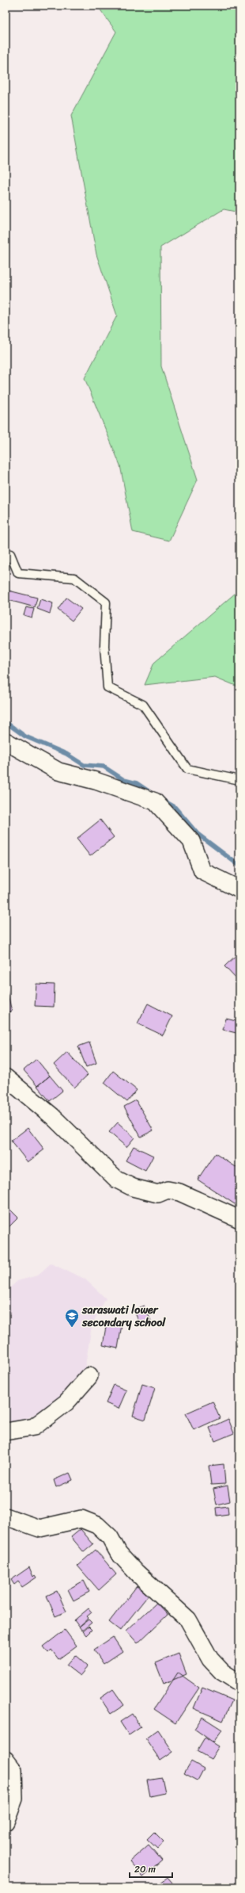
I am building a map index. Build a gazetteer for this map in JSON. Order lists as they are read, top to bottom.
{
  "places": {
    "school or university": ["saraswati lower secondary school"]
  },
  "scale_bar": "20 m"
}
